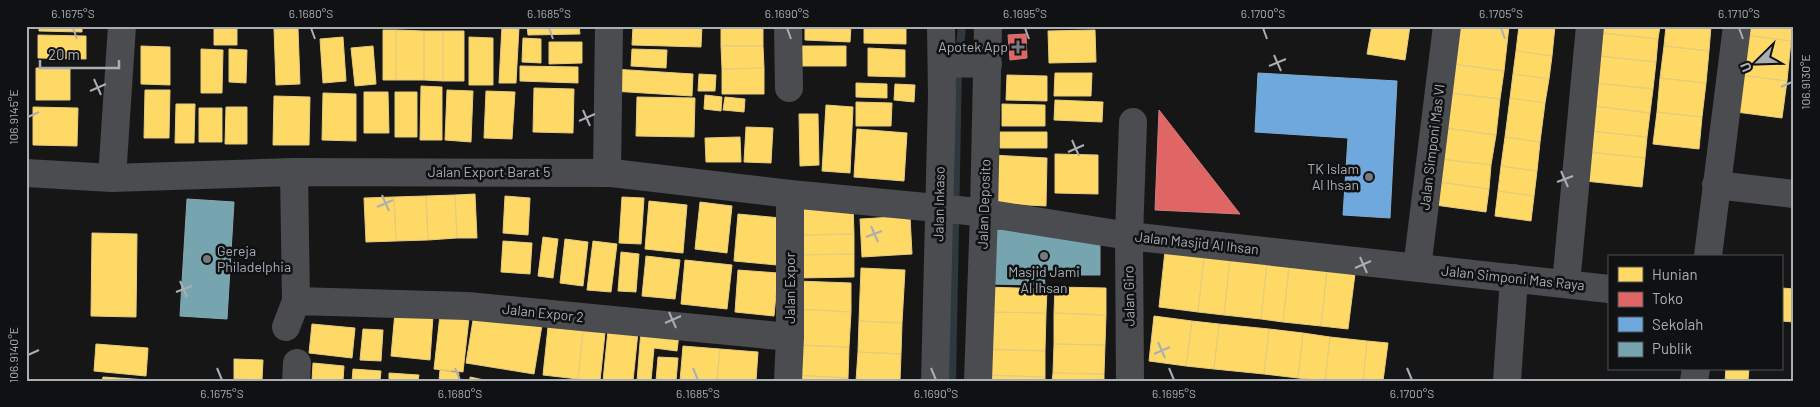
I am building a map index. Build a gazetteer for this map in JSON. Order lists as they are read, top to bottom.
{
  "streets": {
    "street": [
      "Jalan Simponi Mas VI",
      "Jalan Export Barat 5",
      "Jalan Inkaso",
      "Jalan Deposito",
      "Jalan Masjid Al Ihsan",
      "Jalan Simponi Mas Raya",
      "Jalan Expor",
      "Jalan Giro",
      "Jalan Expor 2"
    ]
  },
  "crossings": [
    ["Jalan Simponi Mas VI", "Jalan Masjid Al Ihsan"],
    ["Jalan Simponi Mas VI", "Jalan Simponi Mas Raya"],
    ["Jalan Export Barat 5", "Jalan Inkaso"],
    ["Jalan Export Barat 5", "Jalan Masjid Al Ihsan"],
    ["Jalan Export Barat 5", "Jalan Expor"],
    ["Jalan Inkaso", "Jalan Deposito"],
    ["Jalan Inkaso", "Jalan Masjid Al Ihsan"],
    ["Jalan Deposito", "Jalan Masjid Al Ihsan"],
    ["Jalan Masjid Al Ihsan", "Jalan Simponi Mas Raya"],
    ["Jalan Masjid Al Ihsan", "Jalan Giro"],
    ["Jalan Expor", "Jalan Expor 2"]
  ],
  "places": {
    "health": ["Apotek App"],
    "other": ["TK Islam Al Ihsan", "Masjid Jami Al Ihsan", "Gereja Philadelphia"]
  },
  "legend": [
    "Hunian",
    "Toko",
    "Sekolah",
    "Publik"
  ],
  "scale_bar": "20 m",
  "north": "bottom left",
  "coordinates": [
    "6.1675°S",
    "6.1680°S",
    "6.1685°S",
    "6.1690°S",
    "6.1695°S",
    "6.1700°S",
    "6.1705°S",
    "6.1710°S",
    "106.9130°E",
    "106.9145°E",
    "106.9140°E"
  ]
}
